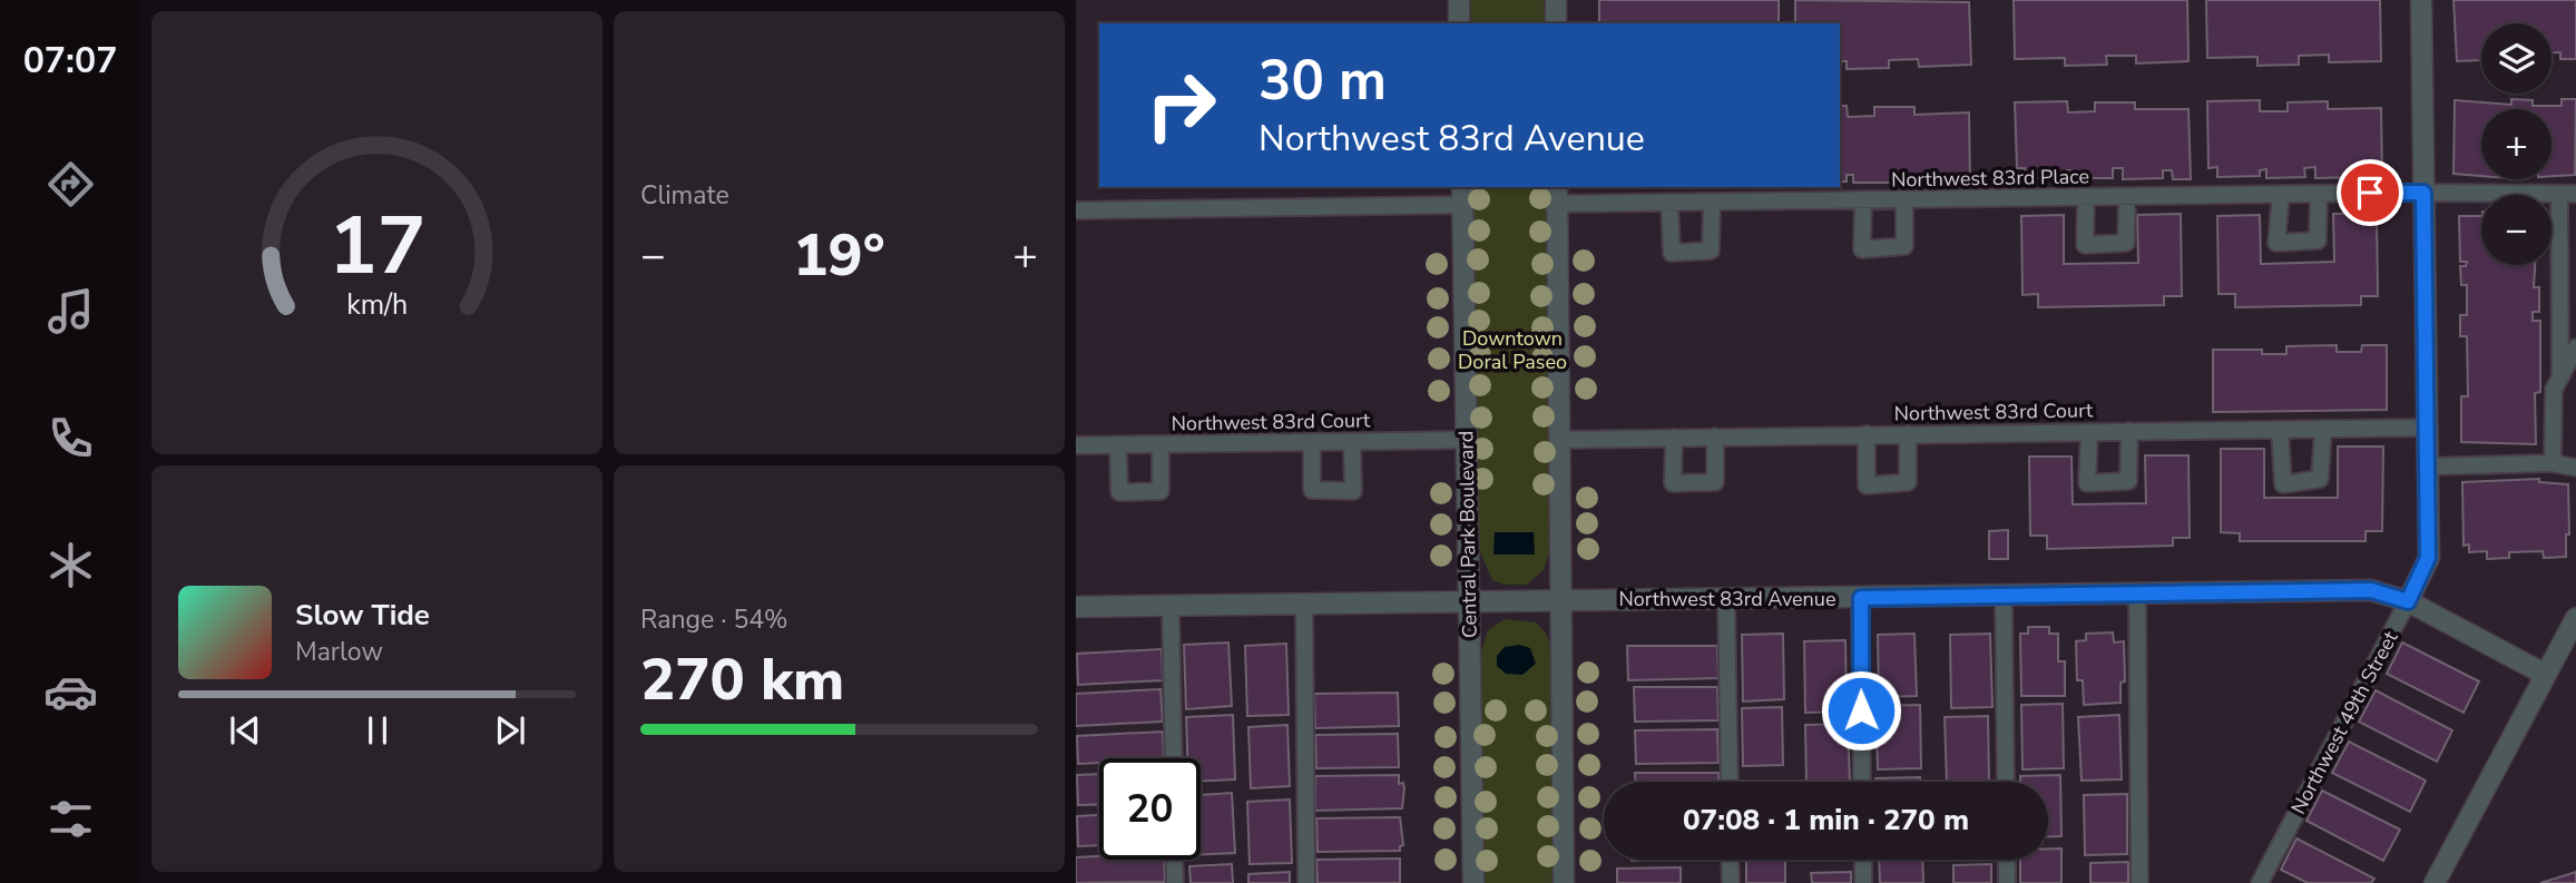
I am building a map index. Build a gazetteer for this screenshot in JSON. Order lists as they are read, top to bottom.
{
  "streets": {
    "street": ["Central Park Boulevard", "Northwest 83rd Avenue", "Northwest 49th Street"],
    "lane": ["Northwest 83rd Place", "Northwest 83rd Court"]
  },
  "crossings": [
    ["Northwest 83rd Place", "Northwest 49th Street"],
    ["Northwest 83rd Court", "Central Park Boulevard"],
    ["Northwest 83rd Court", "Northwest 49th Street"],
    ["Central Park Boulevard", "Northwest 83rd Avenue"],
    ["Northwest 83rd Avenue", "Northwest 49th Street"]
  ],
  "parks": ["Downtown Doral Paseo"],
  "page": {
    "tabs": "07:07",
    "tile": [
      "Climate",
      ["Range · 54%", "270 km"]
    ],
    "map_buttons": ["+", "−"],
    "turn": ["30 m", "Northwest 83rd Avenue"],
    "heat": ["−", "19°", "+"],
    "song": ["Slow Tide", "Marlow"],
    "limit": "20",
    "trip": "07:08 · 1 min · 270 m",
    "gauge": ["17", "km/h"]
  }
}
